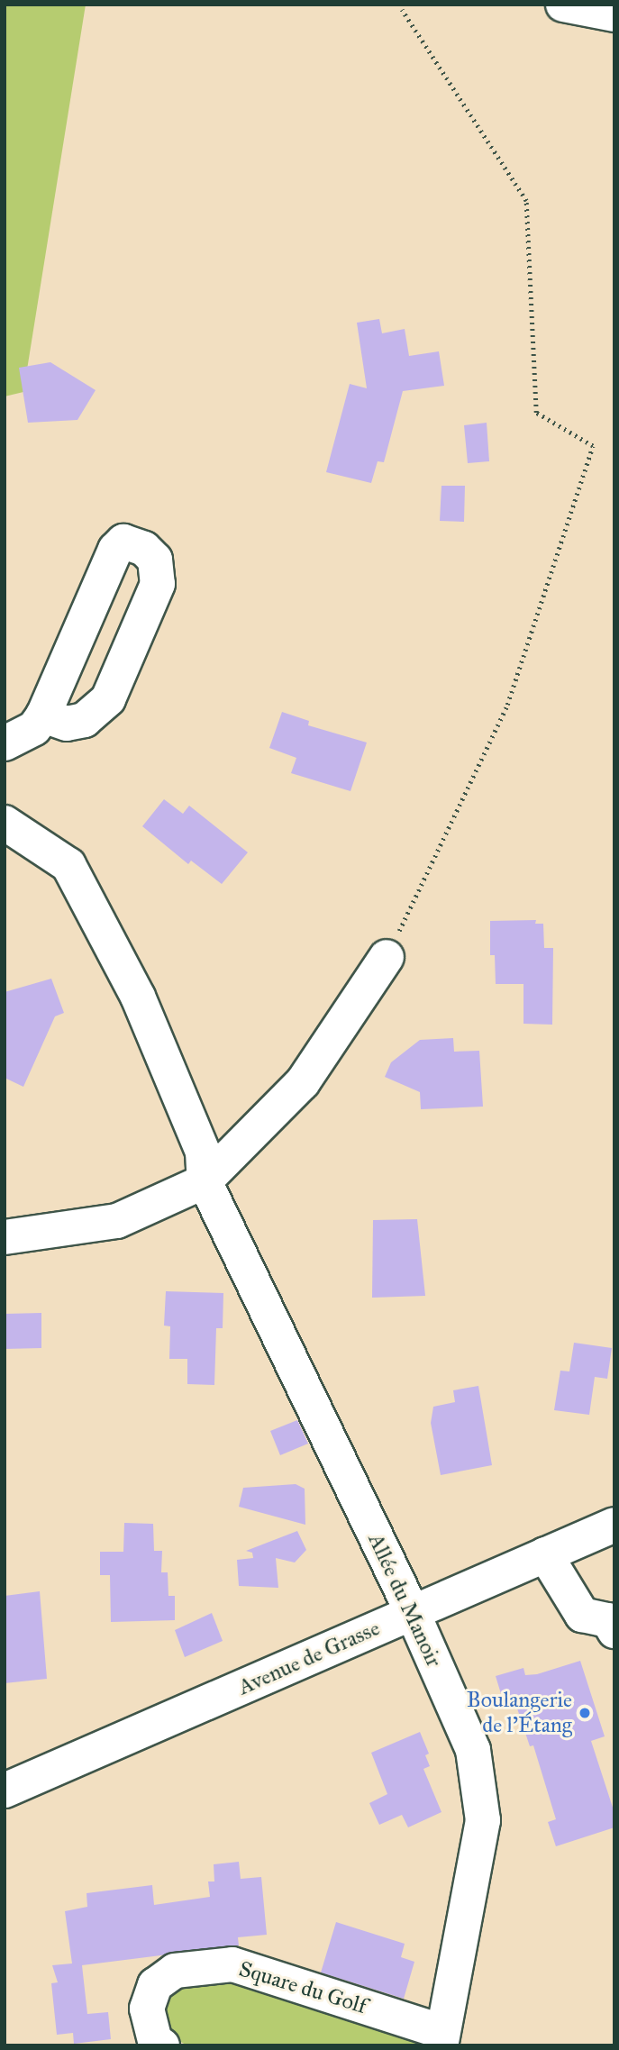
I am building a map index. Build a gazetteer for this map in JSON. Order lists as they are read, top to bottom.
{
  "streets": {
    "street": ["Allée du Manoir", "Avenue de Grasse", "Square du Golf"]
  },
  "crossings": [
    ["Allée du Manoir", "Avenue de Grasse"],
    ["Allée du Manoir", "Square du Golf"]
  ],
  "places": ["Boulangerie de l'Étang"]
}
